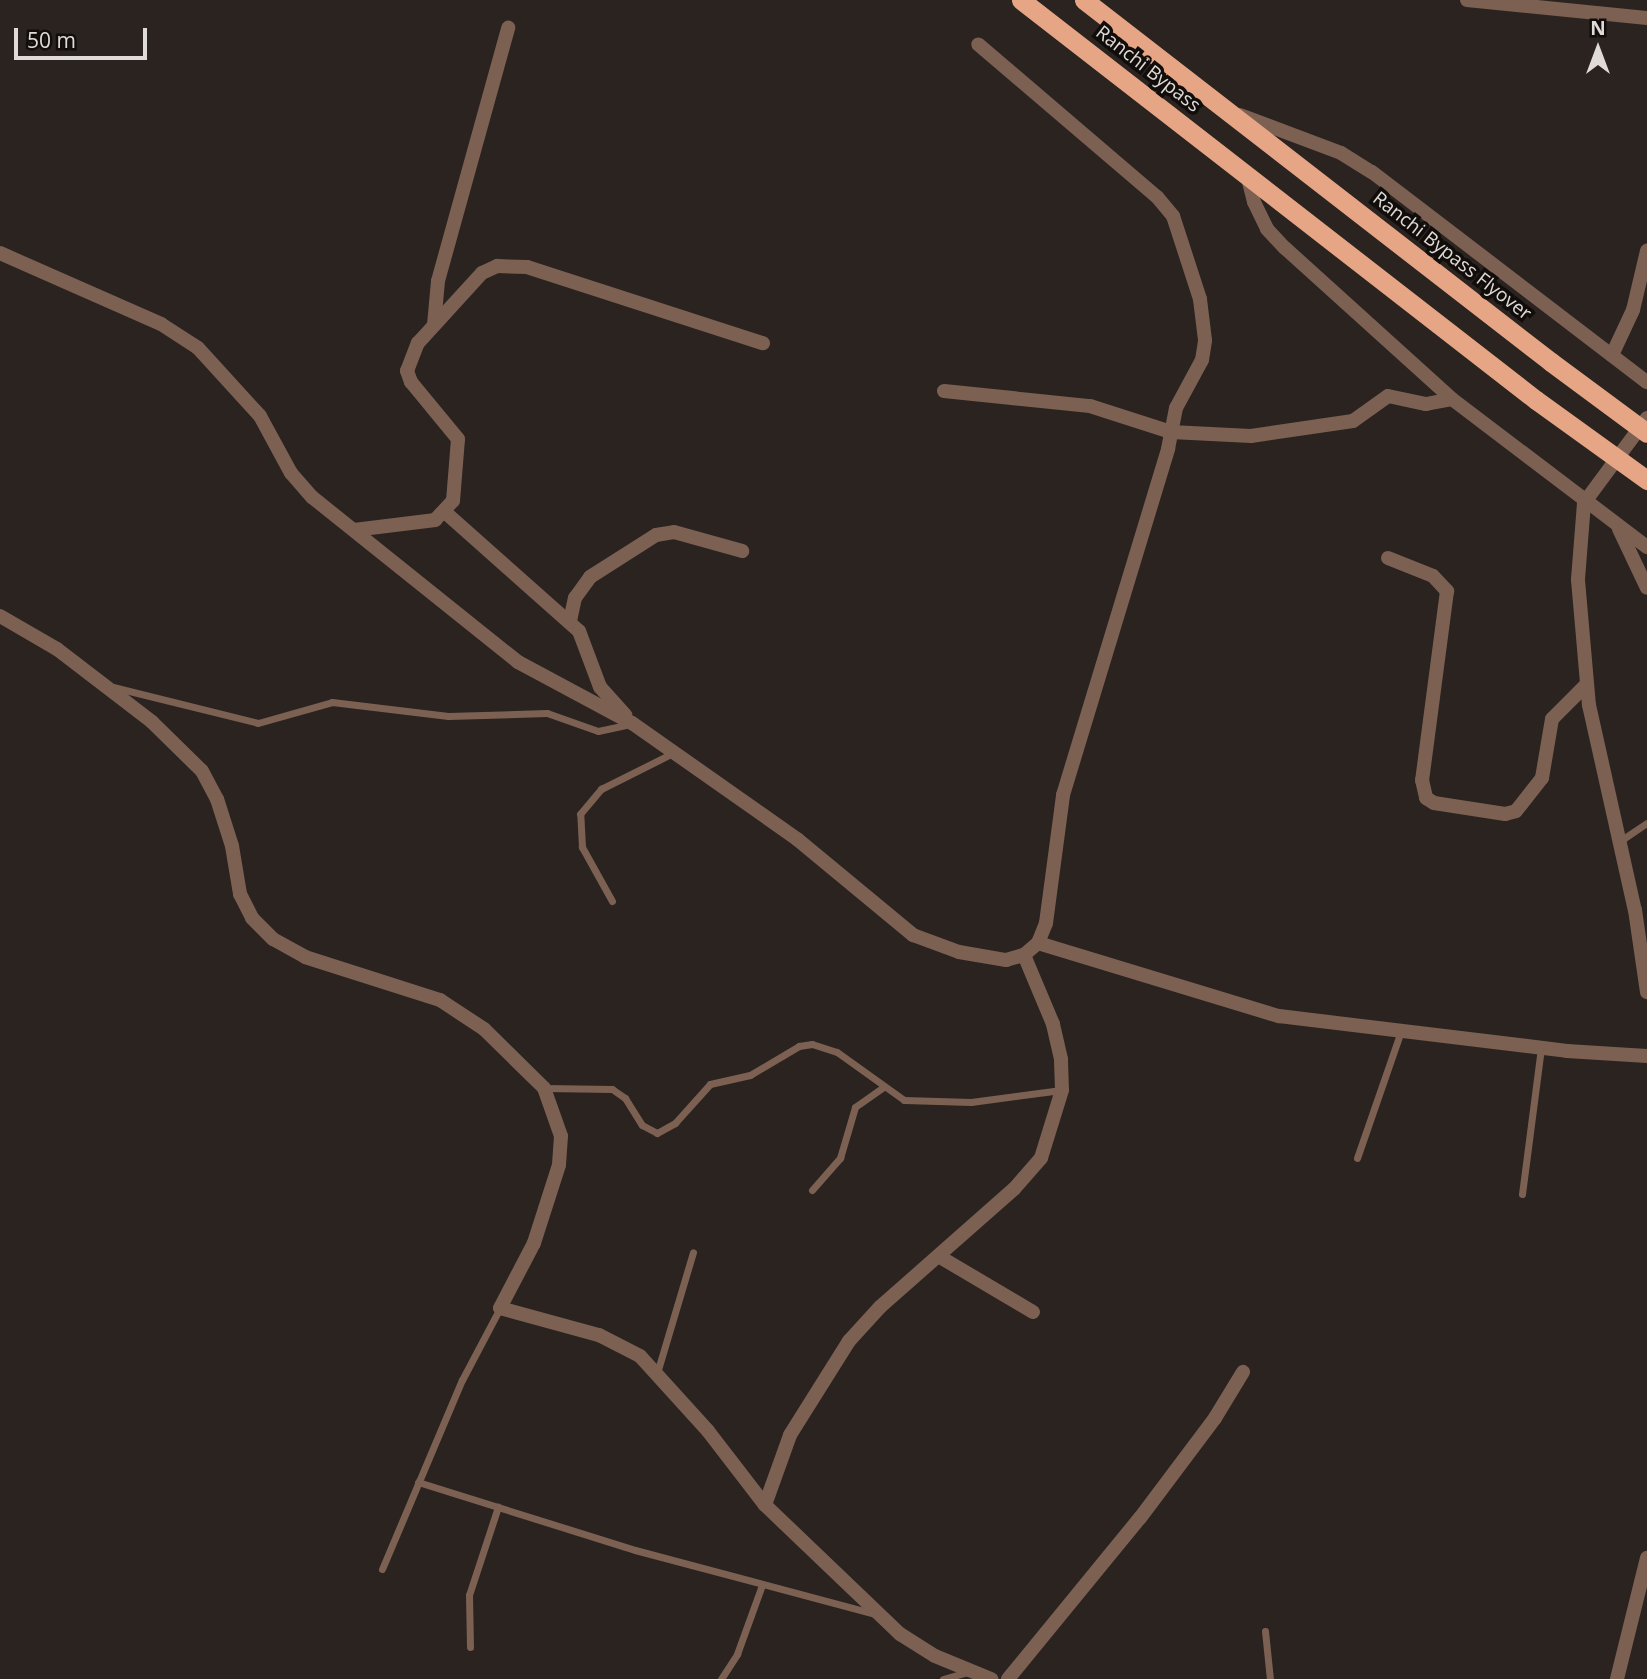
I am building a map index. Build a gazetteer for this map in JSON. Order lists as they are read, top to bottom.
{
  "streets": {
    "highway": ["Ranchi Bypass", "Ranchi Bypass Flyover"]
  },
  "crossings": [
    ["Ranchi Bypass", "Ranchi Bypass Flyover"]
  ],
  "scale_bar": "50 m",
  "north": "top"
}
